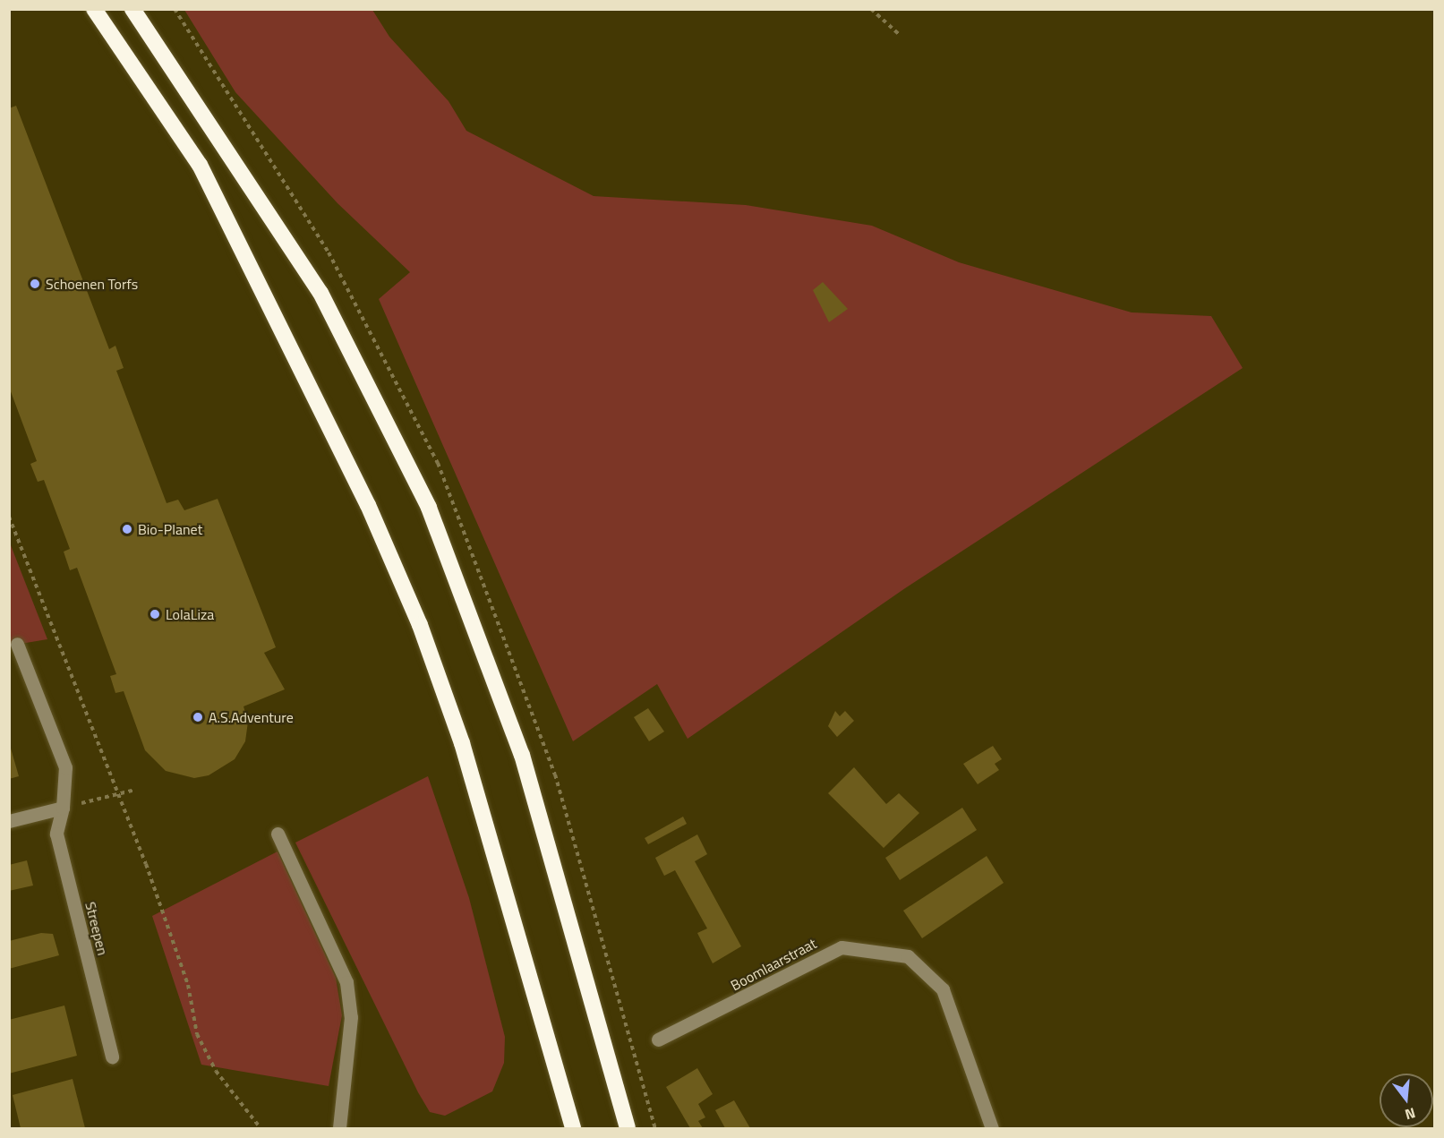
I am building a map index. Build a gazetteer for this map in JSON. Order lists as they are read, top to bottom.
{
  "streets": {
    "street": ["Streepen", "Boomlaarstraat"]
  },
  "places": [
    "Schoenen Torfs",
    "Bio-Planet",
    "LolaLiza",
    "A.S.Adventure"
  ],
  "north": "bottom"
}
